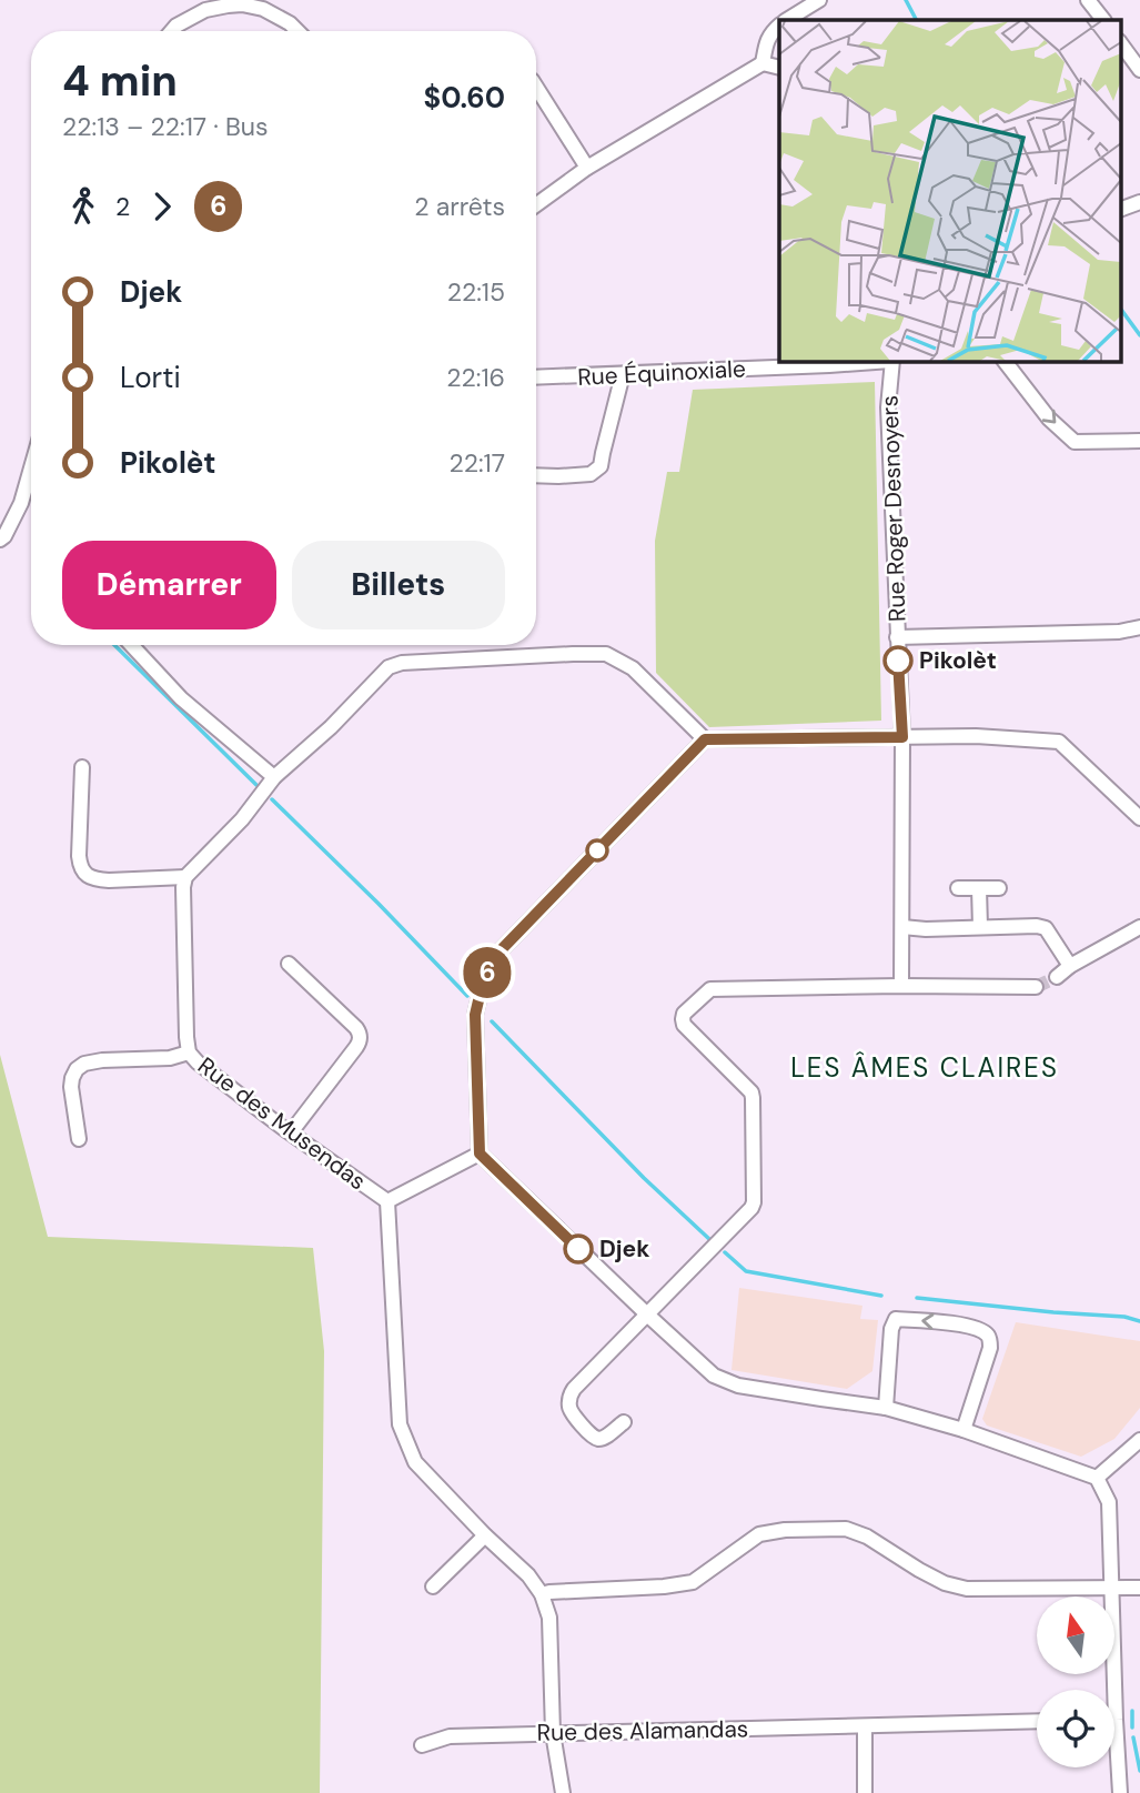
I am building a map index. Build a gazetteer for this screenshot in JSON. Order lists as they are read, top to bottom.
{
  "streets": {
    "street": [
      "Rue Équinoxiale",
      "Rue Roger Desnoyers",
      "Rue des Musendas",
      "Rue des Alamandas"
    ]
  },
  "districts": ["LES ÂMES CLAIRES"],
  "places": ["Pikolèt", "Djek"],
  "lines": ["bus line 6"],
  "north": "top",
  "page": {
    "on_map": "6",
    "heading": ["4 min", "22:13 – 22:17 · Bus", "$0.60"],
    "legs": ["2", "6", "2 arrêts"],
    "list": [
      {
        "name": "Djek",
        "value": "22:15"
      },
      {
        "name": "Lorti",
        "value": "22:16"
      },
      {
        "name": "Pikolèt",
        "value": "22:17"
      }
    ],
    "buttons": ["Démarrer", "Billets"]
  }
}
